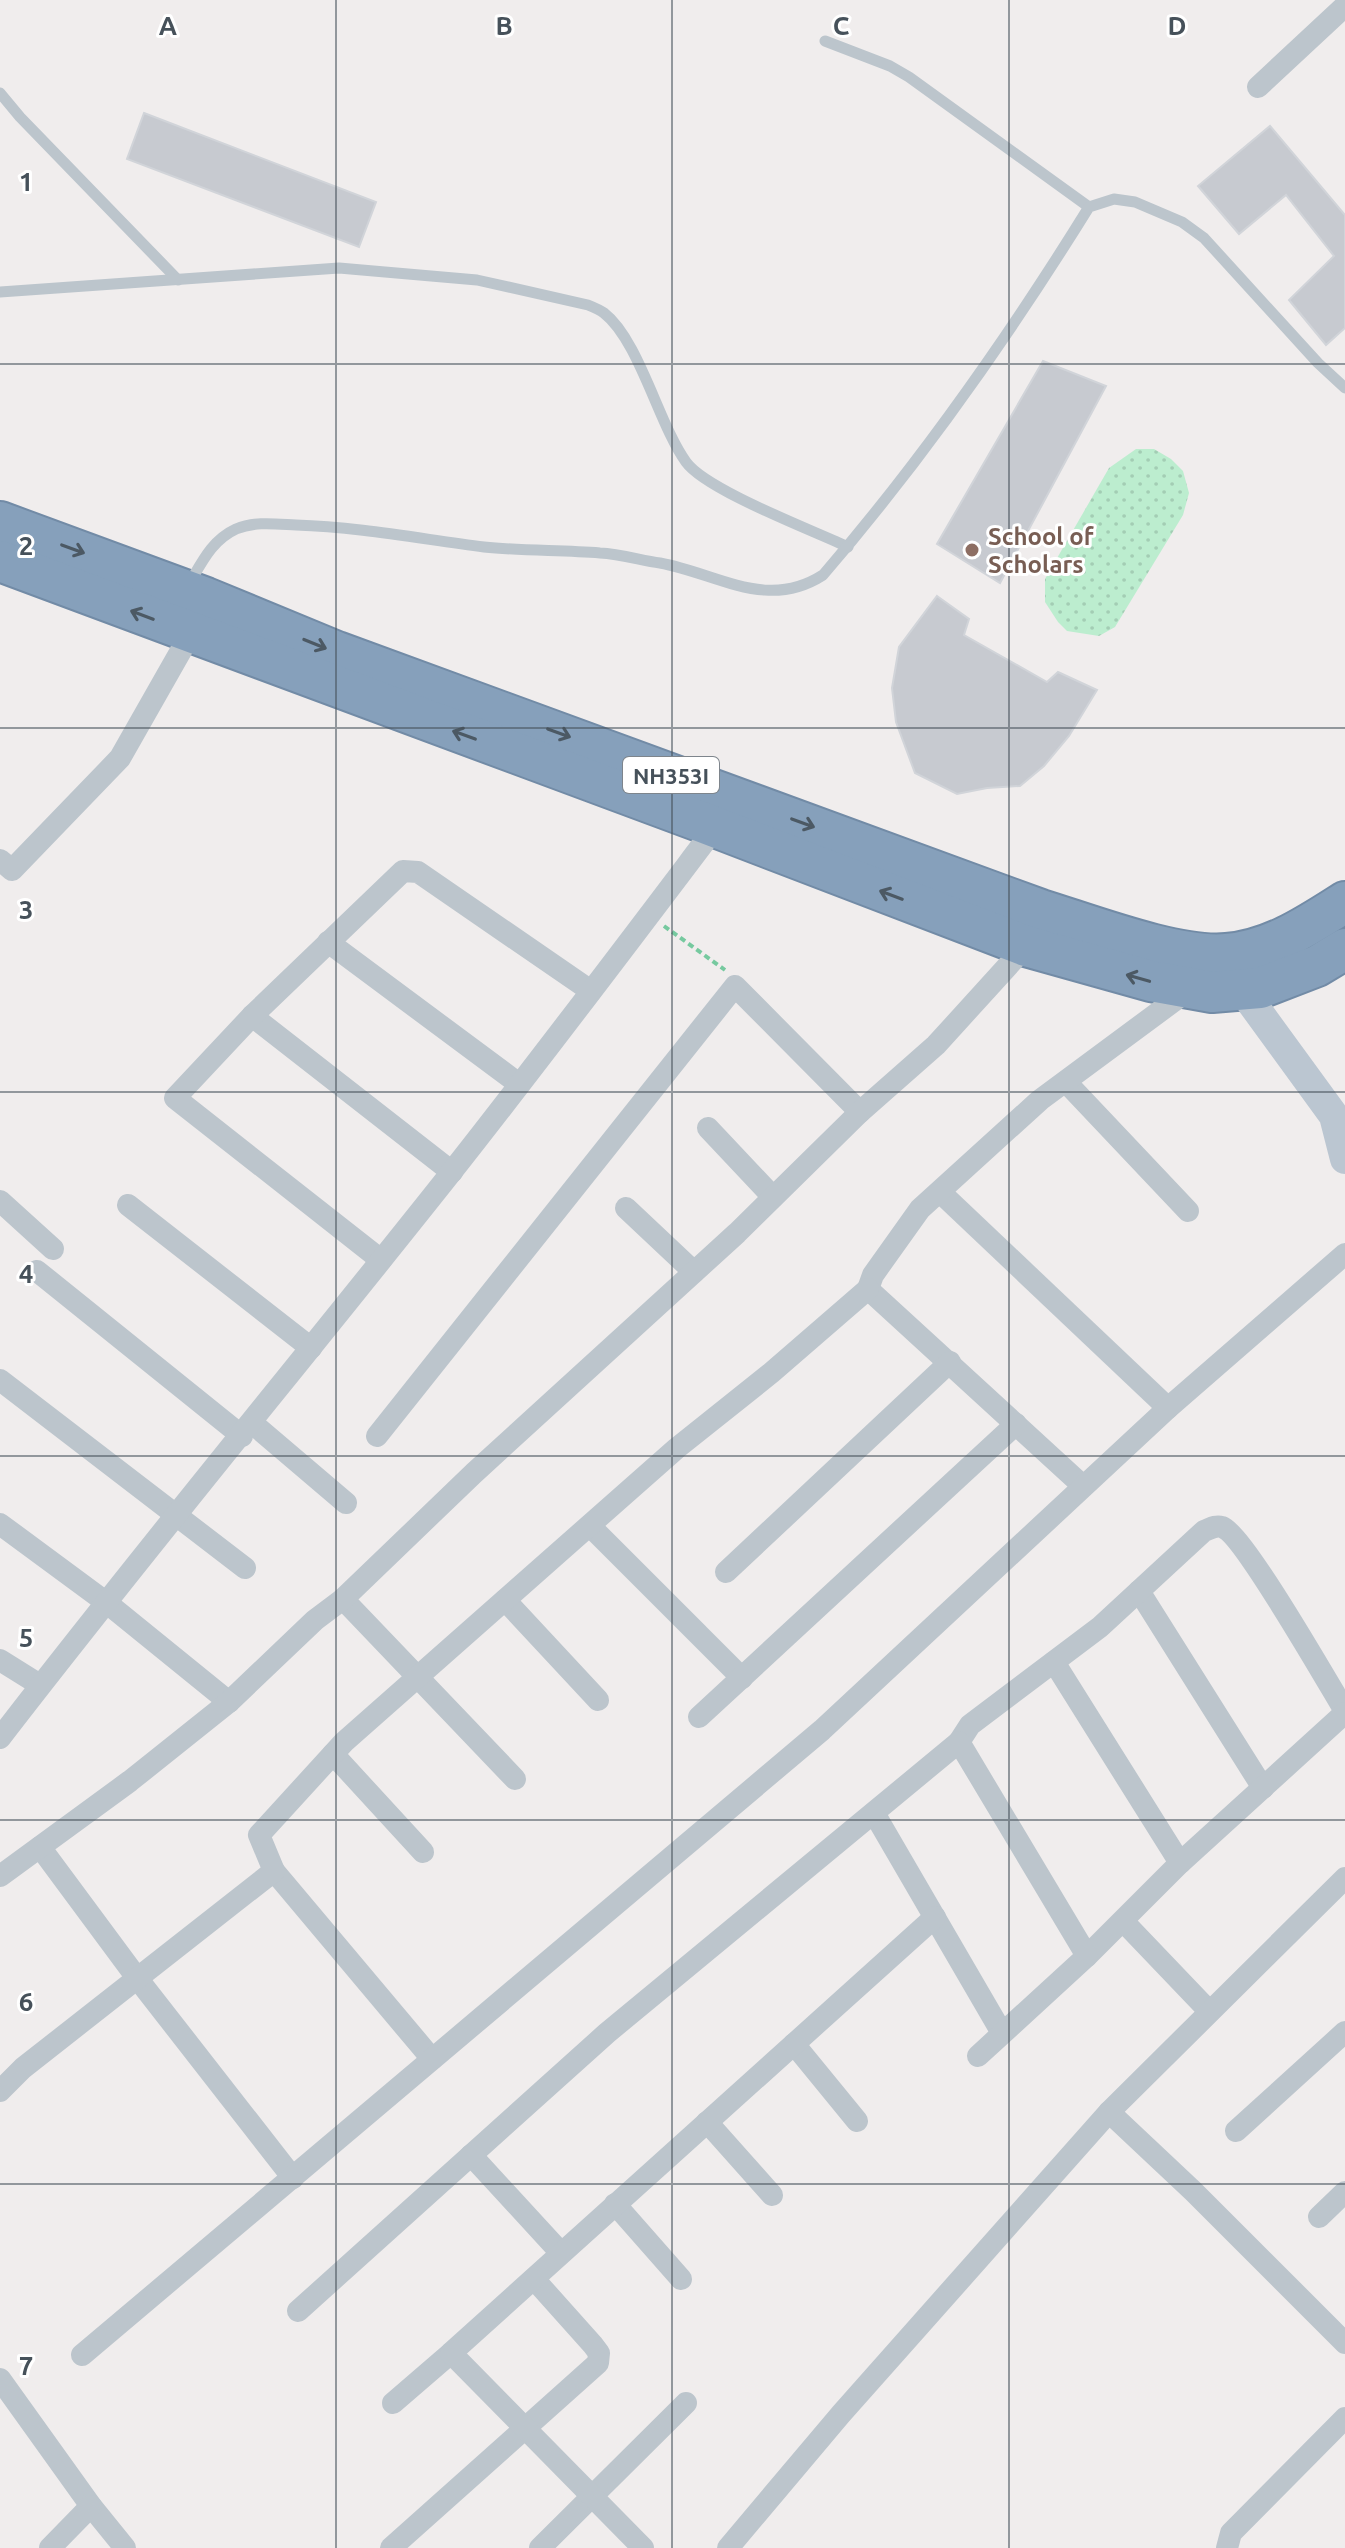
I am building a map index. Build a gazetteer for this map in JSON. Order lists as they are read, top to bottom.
{
  "streets": {
    "highway": ["NH353I"]
  },
  "places": ["School of Scholars"],
  "grid": {
    "columns": [
      "A",
      "B",
      "C",
      "D"
    ],
    "rows": [
      "1",
      "2",
      "3",
      "4",
      "5",
      "6",
      "7"
    ]
  }
}
